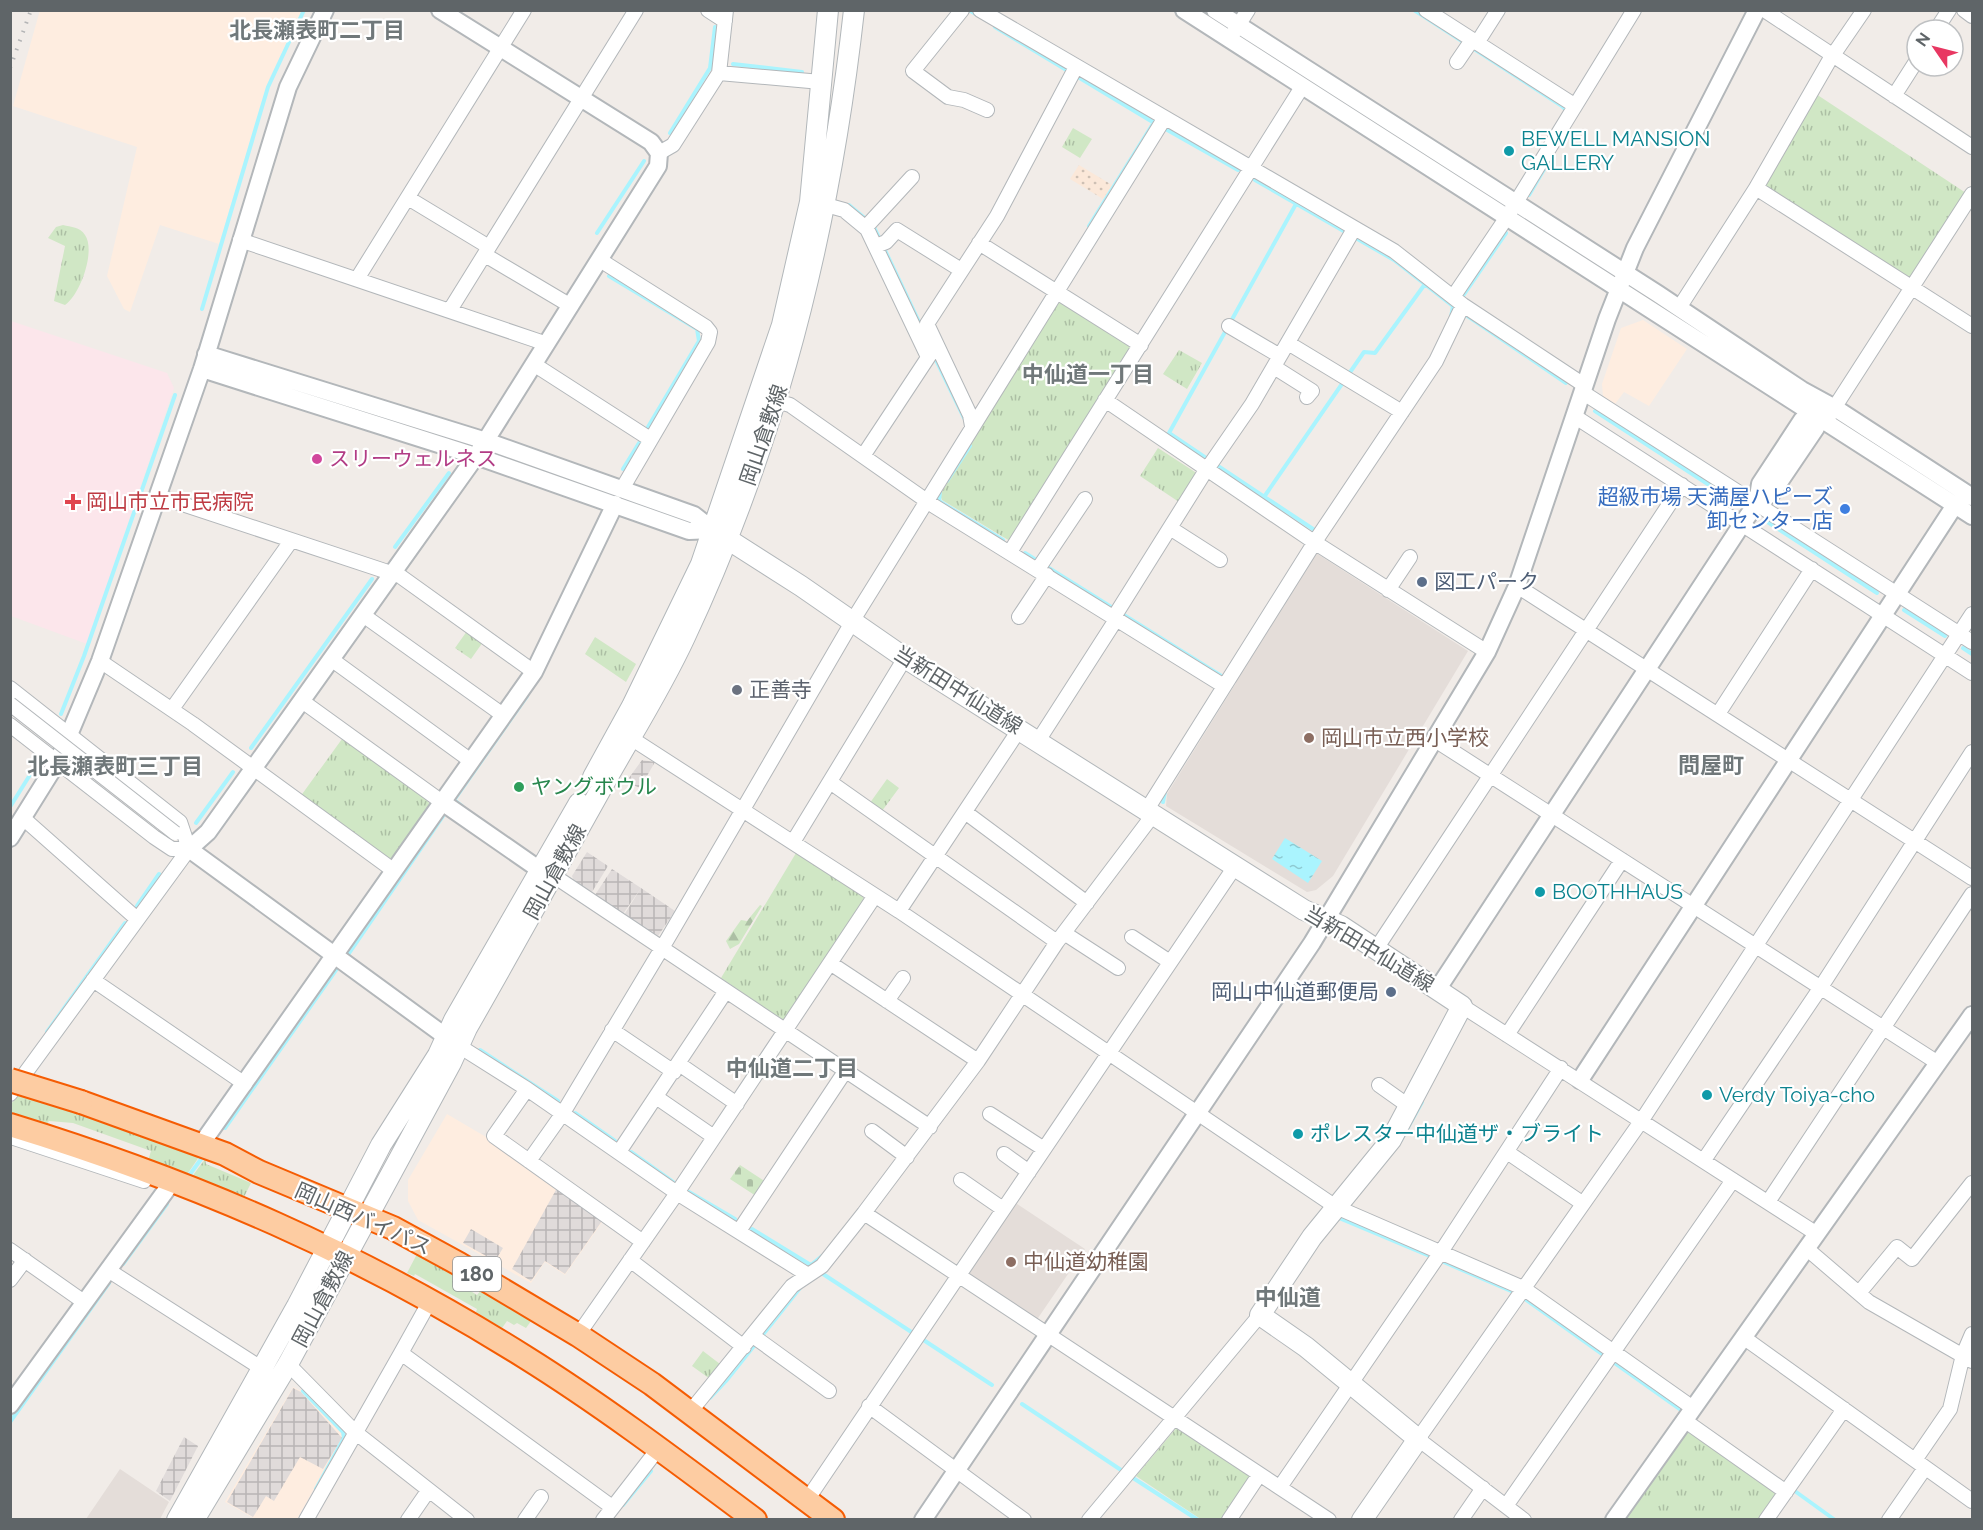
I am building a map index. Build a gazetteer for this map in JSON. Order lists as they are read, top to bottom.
{
  "streets": {
    "highway": ["岡山西バイパス", "180"],
    "main road": ["岡山倉敷線", "当新田中仙道線"]
  },
  "crossings": [
    ["岡山倉敷線", "当新田中仙道線"],
    ["岡山倉敷線", "岡山西バイパス"]
  ],
  "districts": [
    "北長瀬表町二丁目",
    "中仙道一丁目",
    "問屋町",
    "北長瀬表町三丁目",
    "中仙道二丁目",
    "中仙道"
  ],
  "places": {
    "other": [
      "BEWELL MANSION GALLERY",
      "スリーウェルネス",
      "超級市場 天満屋ハピーズ 卸センター店",
      "図工パーク",
      "正善寺",
      "岡山市立西小学校",
      "ヤングボウル",
      "BOOTHHAUS",
      "岡山中仙道郵便局",
      "Verdy Toiya-cho",
      "ポレスター中仙道ザ・ブライト",
      "中仙道幼稚園"
    ],
    "health": ["岡山市立市民病院"]
  },
  "north": "top left"
}
